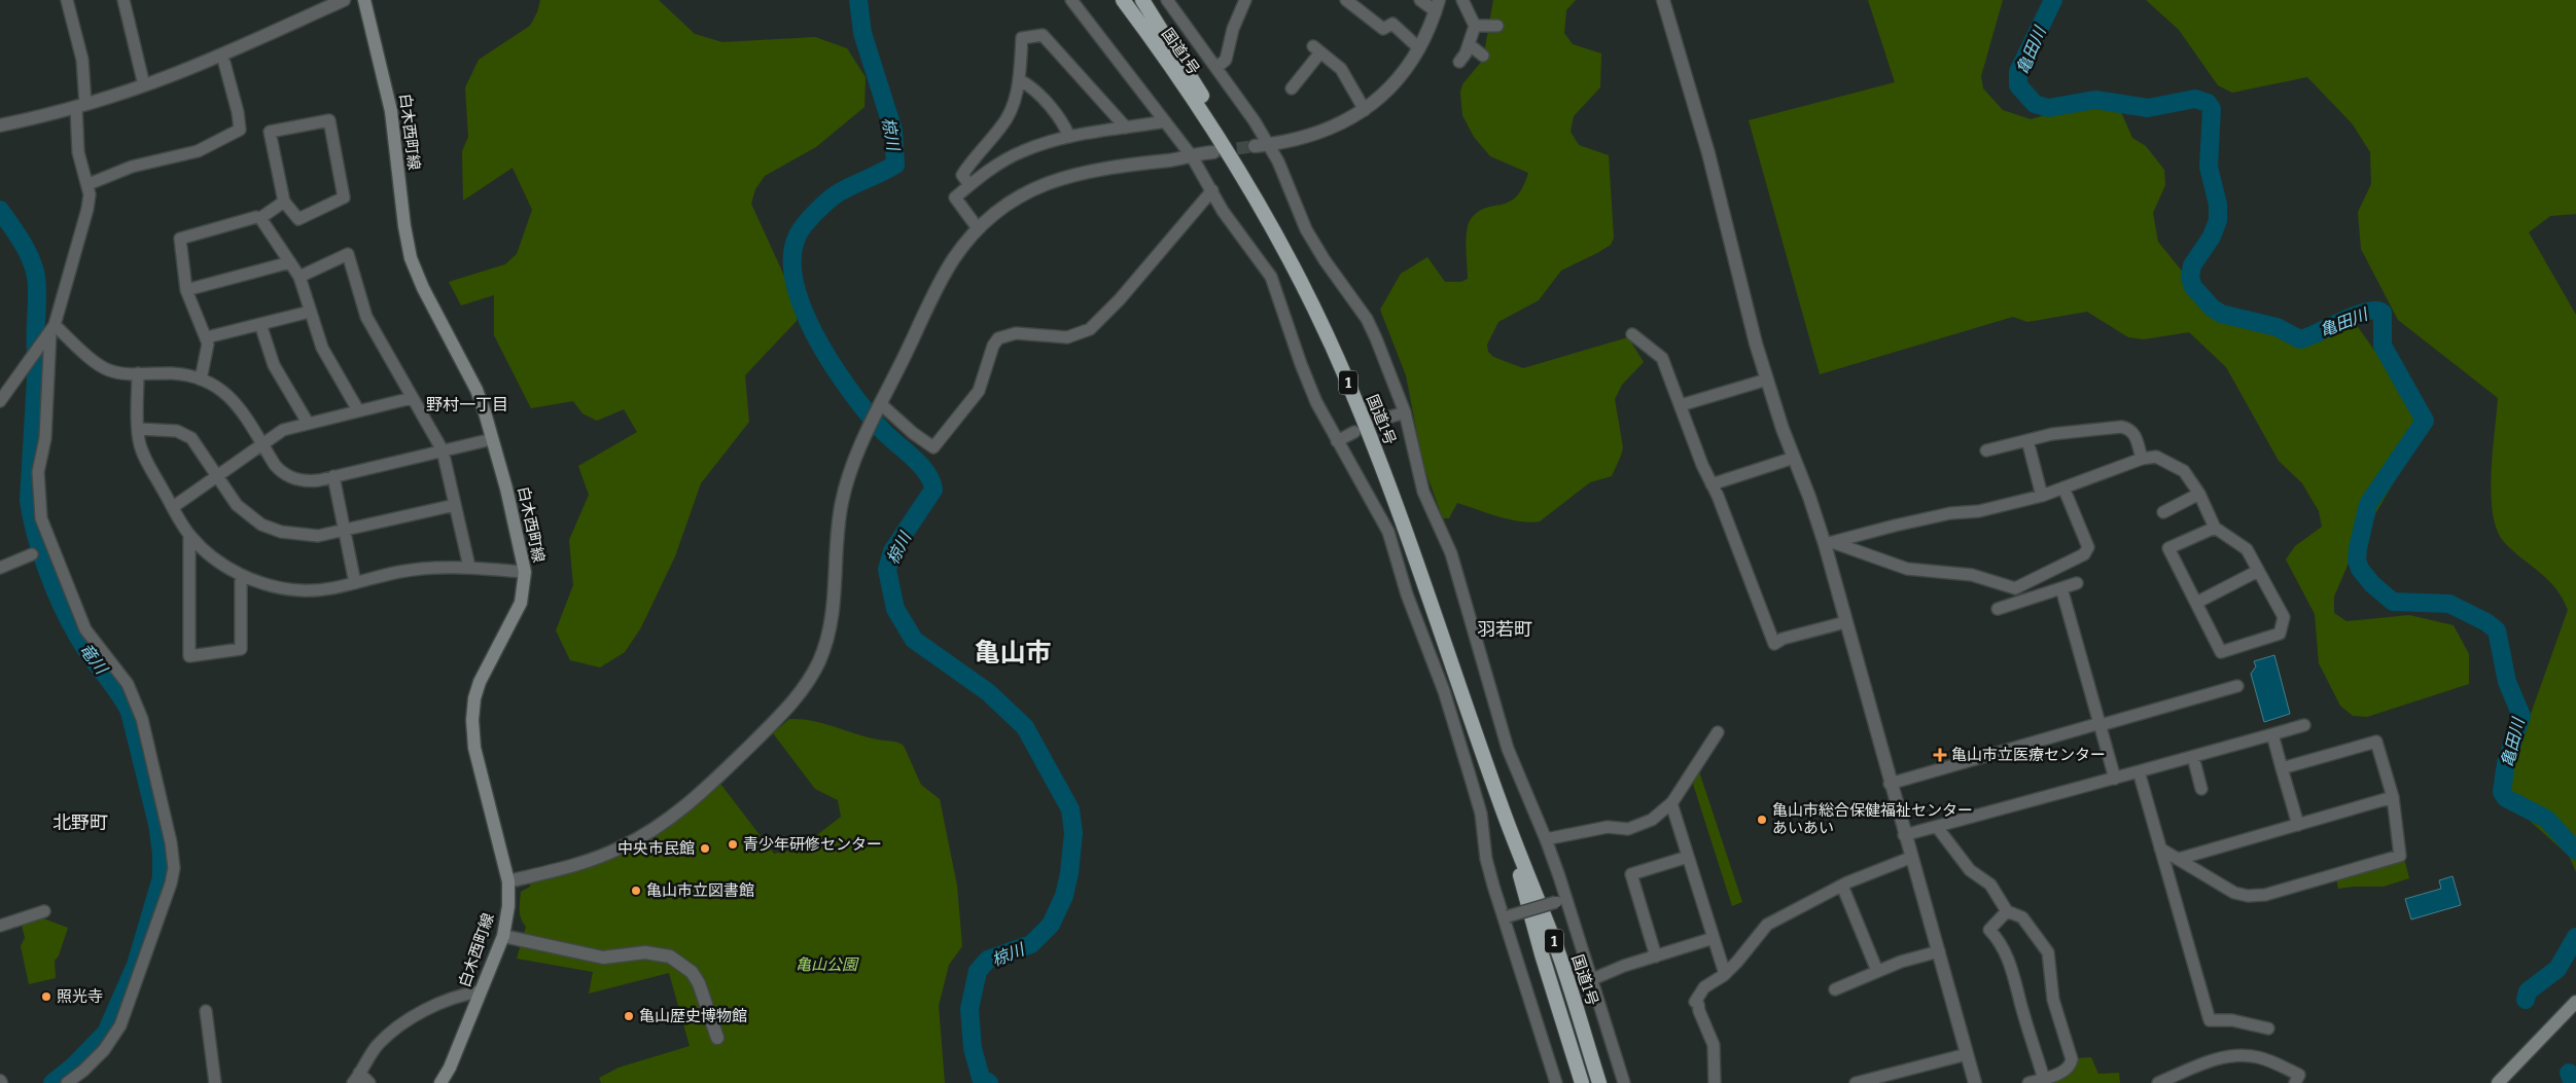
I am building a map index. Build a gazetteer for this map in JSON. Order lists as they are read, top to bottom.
{
  "streets": {
    "highway": ["国道1号", "1"],
    "main road": ["白木西町線"]
  },
  "crossings": [
    ["国道1号", "1"]
  ],
  "districts": [
    "野村一丁目",
    "羽若町",
    "亀山市",
    "北野町"
  ],
  "water": ["亀田川", "椋川", "竜川"],
  "parks": ["亀山公園"],
  "places": {
    "health": ["亀山市立医療センター"],
    "other": [
      "亀山市総合保健福祉センター あいあい",
      "青少年研修センター",
      "中央市民館",
      "亀山市立図書館",
      "照光寺",
      "亀山歴史博物館"
    ]
  }
}
